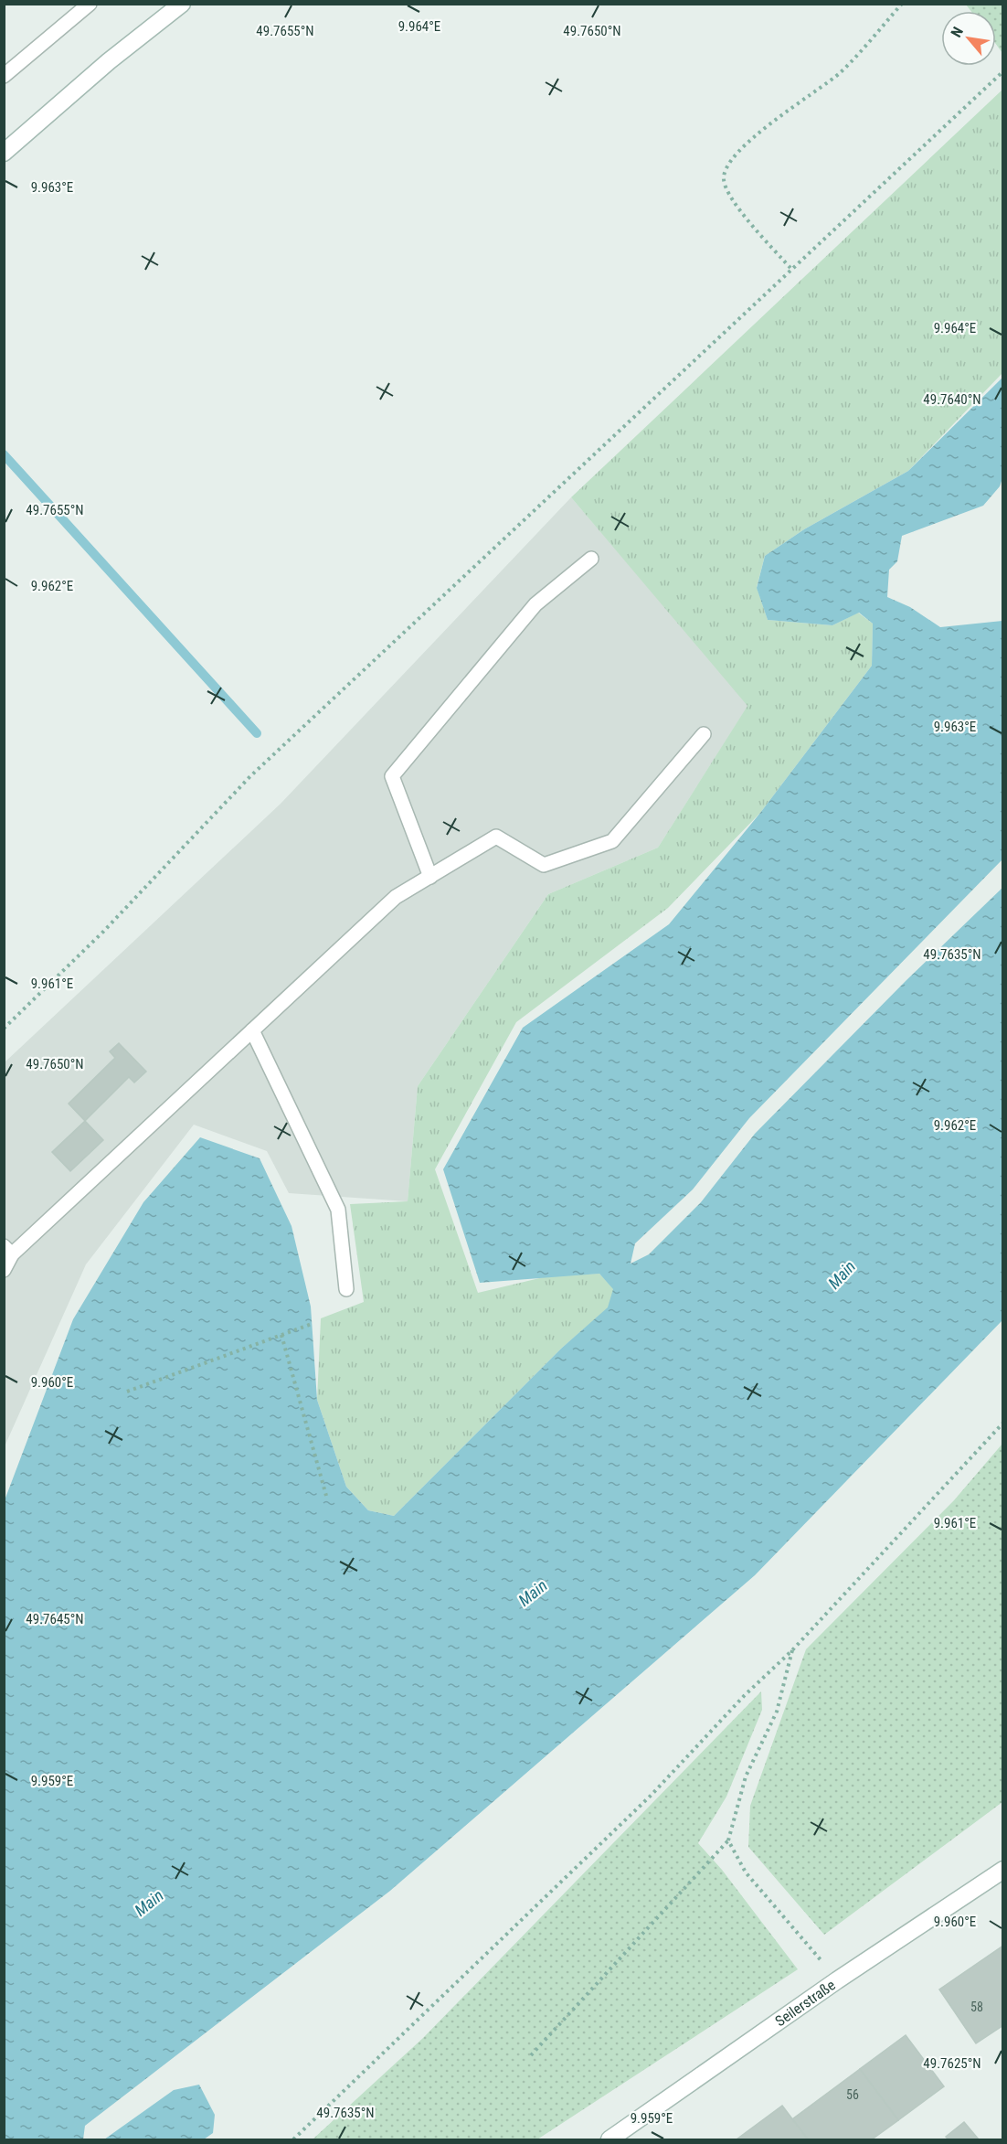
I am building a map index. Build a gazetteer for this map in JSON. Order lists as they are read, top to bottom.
{
  "streets": {
    "main road": ["Seilerstraße"]
  },
  "water": ["Main"],
  "house_numbers": ["58", "56"],
  "north": "top left",
  "coordinates": [
    "9.964°E",
    "49.7655°N",
    "49.7650°N",
    "9.963°E",
    "49.7640°N",
    "9.962°E",
    "49.7635°N",
    "9.961°E",
    "9.960°E",
    "49.7645°N",
    "9.959°E",
    "49.7625°N"
  ]
}
